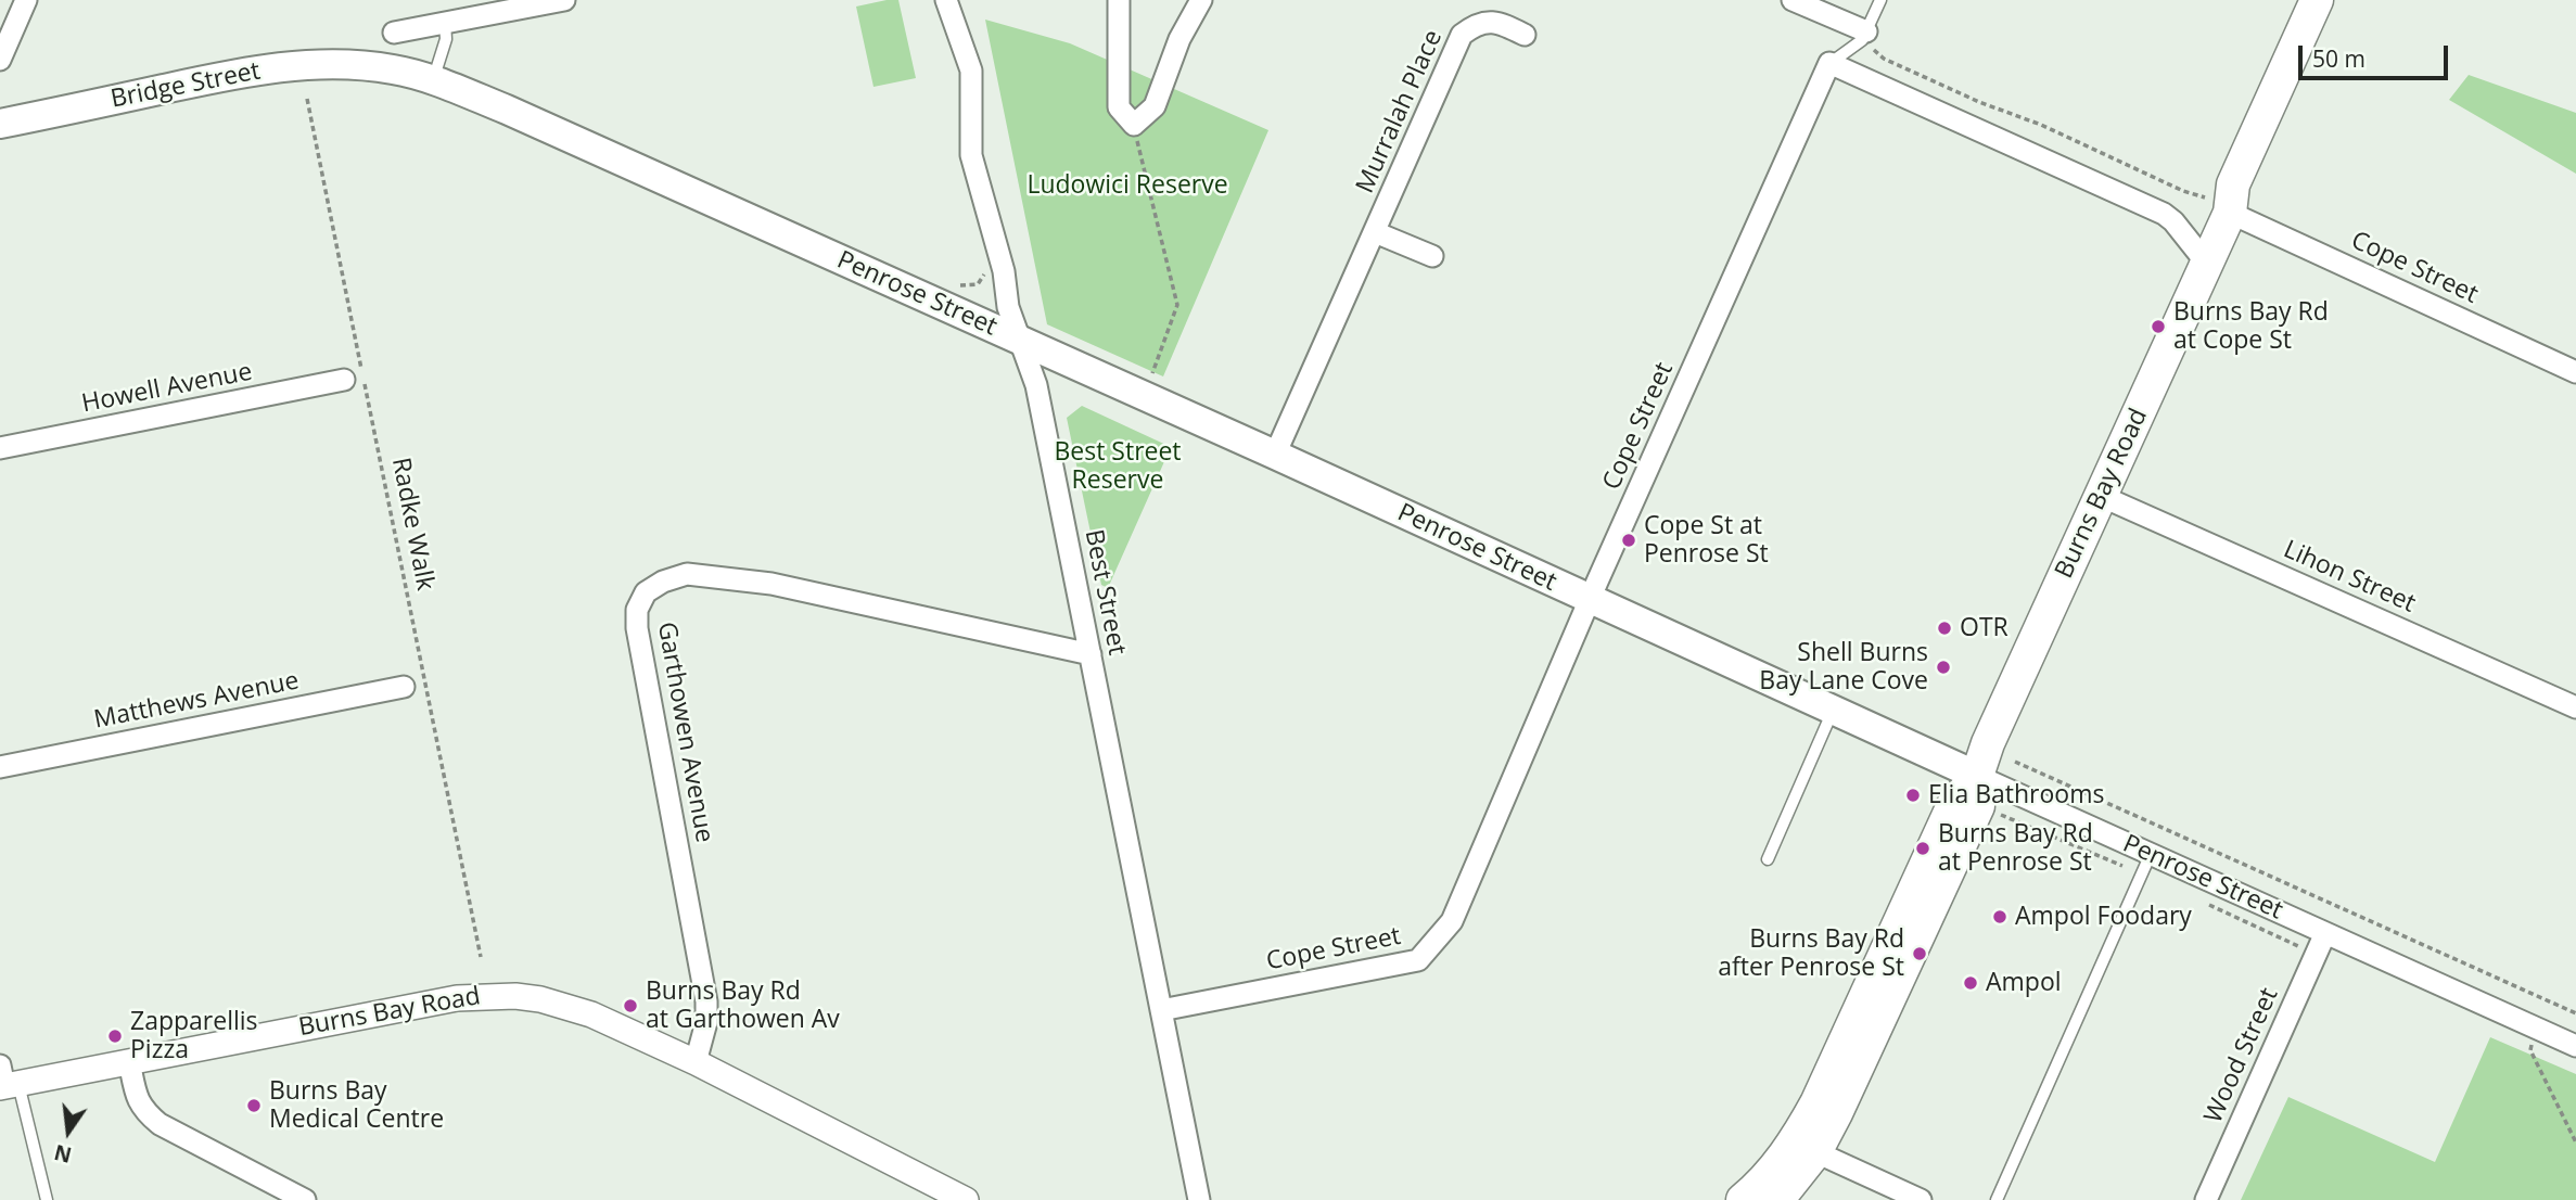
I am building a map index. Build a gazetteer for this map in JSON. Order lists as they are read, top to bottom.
{
  "streets": {
    "main road": ["Bridge Street", "Penrose Street", "Burns Bay Road"],
    "street": [
      "Murralah Place",
      "Cope Street",
      "Howell Avenue",
      "Lihon Street",
      "Best Street",
      "Matthews Avenue",
      "Garthowen Avenue",
      "Wood Street"
    ],
    "path": ["Radke Walk"]
  },
  "crossings": [
    ["Bridge Street", "Penrose Street"],
    ["Murralah Place", "Penrose Street"],
    ["Cope Street", "Penrose Street"],
    ["Cope Street", "Burns Bay Road"],
    ["Cope Street", "Best Street"],
    ["Penrose Street", "Burns Bay Road"],
    ["Penrose Street", "Best Street"],
    ["Penrose Street", "Wood Street"],
    ["Burns Bay Road", "Lihon Street"],
    ["Burns Bay Road", "Garthowen Avenue"],
    ["Best Street", "Garthowen Avenue"]
  ],
  "parks": ["Ludowici Reserve", "Best Street Reserve"],
  "places": [
    "Burns Bay Rd at Cope St",
    "Cope St at Penrose St",
    "OTR",
    "Shell Burns Bay Lane Cove",
    "Elia Bathrooms",
    "Burns Bay Rd at Penrose St",
    "Ampol Foodary",
    "Burns Bay Rd after Penrose St",
    "Ampol",
    "Burns Bay Rd at Garthowen Av",
    "Zapparellis Pizza",
    "Burns Bay Medical Centre"
  ],
  "scale_bar": "50 m",
  "north": "bottom"
}
